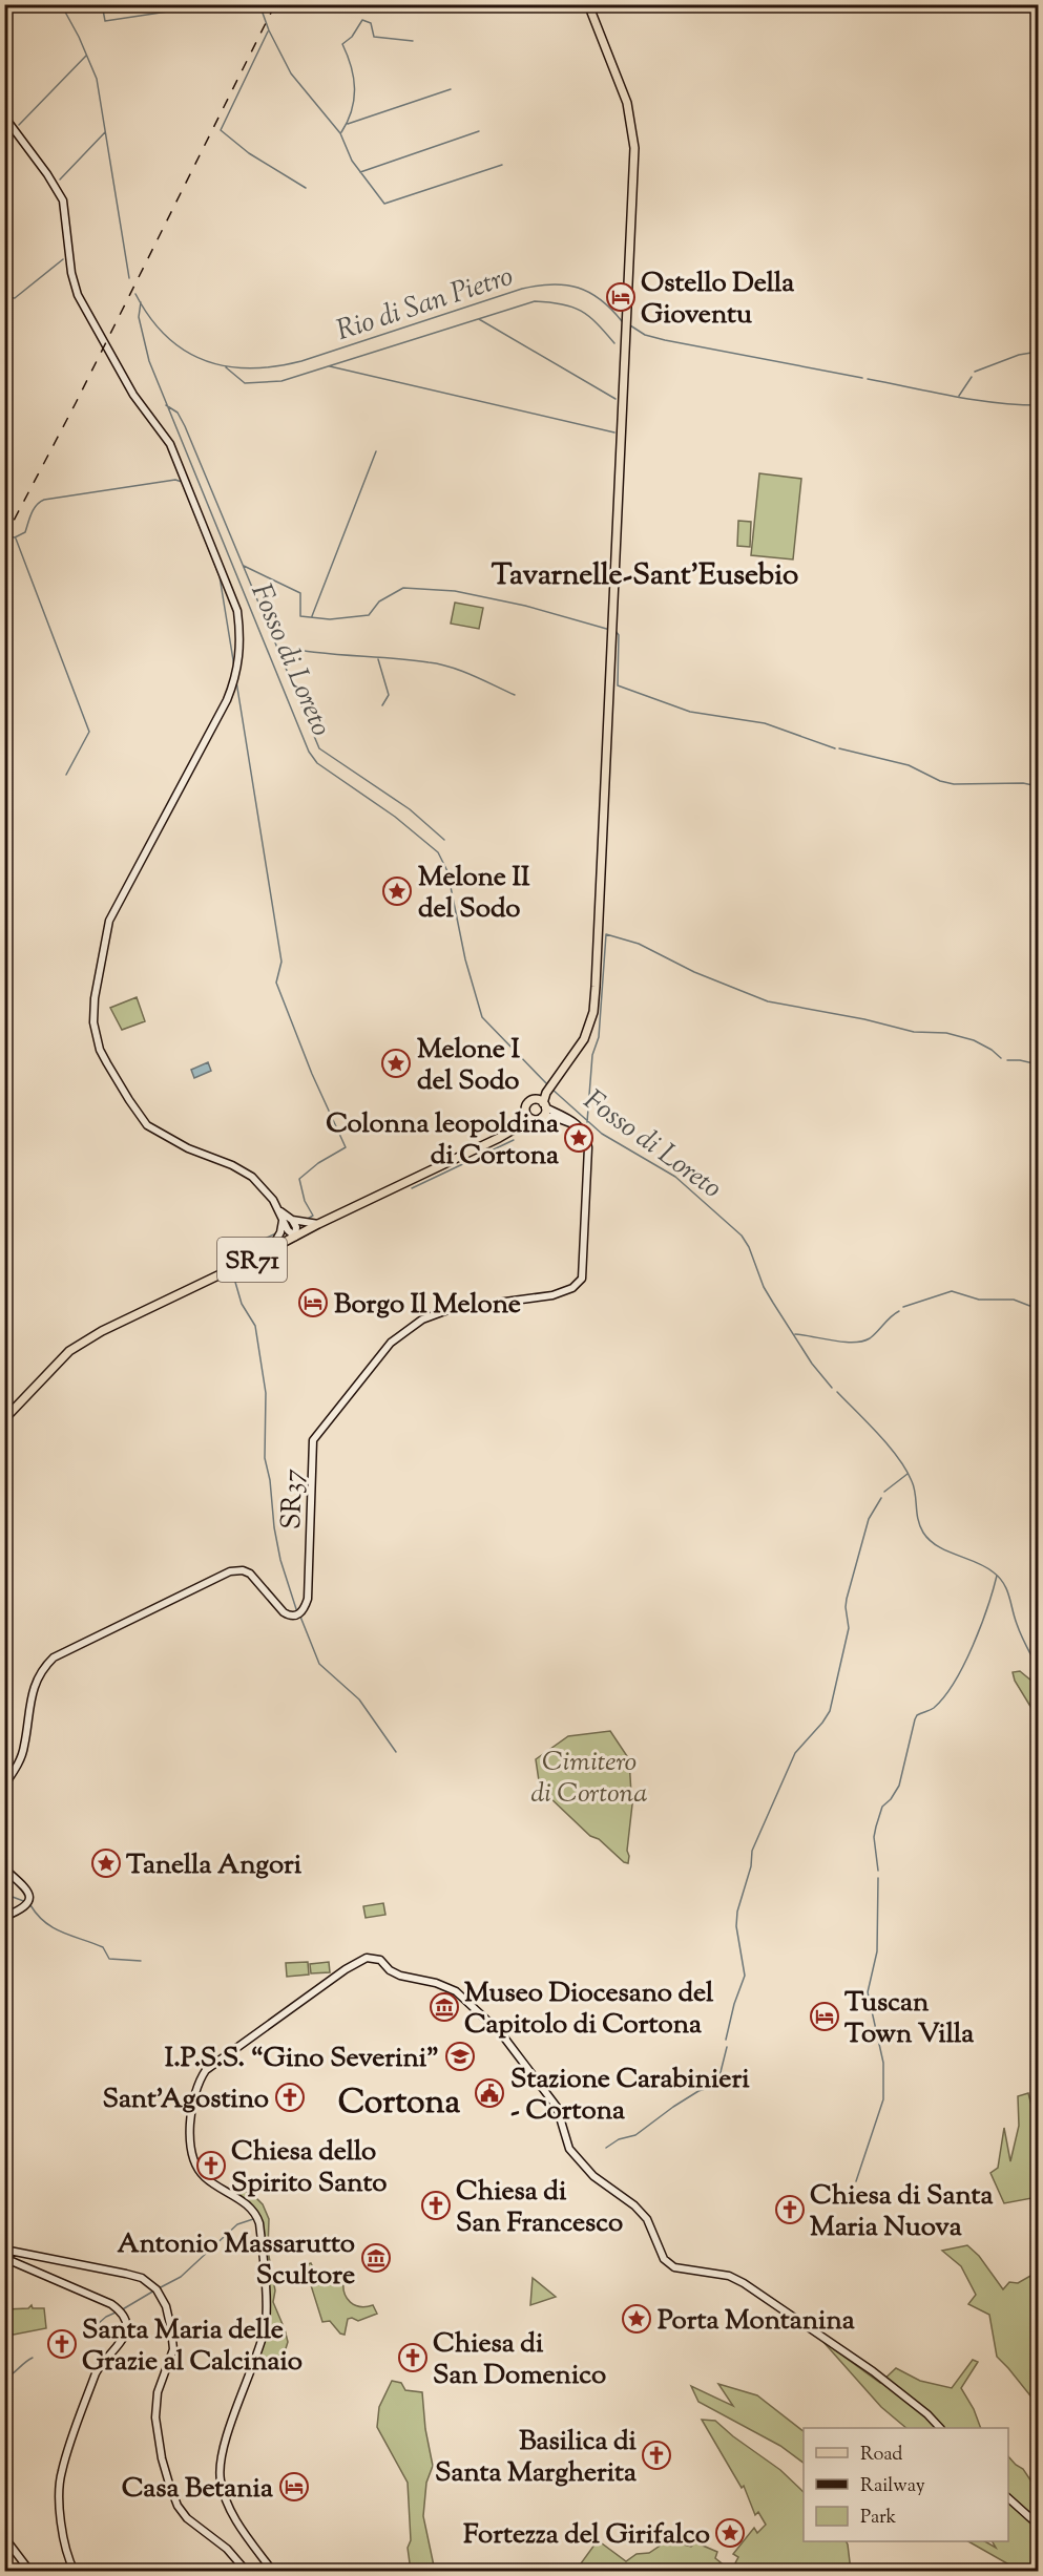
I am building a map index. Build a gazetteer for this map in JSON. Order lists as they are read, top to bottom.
{
  "streets": {
    "main road": ["SR71", "SR37"]
  },
  "districts": ["Tavarnelle-Sant'Eusebio", "Cortona"],
  "water": ["Rio di San Pietro", "Fosso di Loreto"],
  "parks": ["Cimitero di Cortona"],
  "places": {
    "hotel": [
      "Ostello Della Gioventu",
      "Borgo Il Melone",
      "Tuscan Town Villa",
      "Casa Betania"
    ],
    "place": [
      "Melone II del Sodo",
      "Melone I del Sodo",
      "Colonna leopoldina di Cortona",
      "Tanella Angori",
      "Porta Montanina",
      "Fortezza del Girifalco"
    ],
    "museum": ["Museo Diocesano del Capitolo di Cortona", "Antonio Massarutto Scultore"],
    "school or university": ["I.P.S.S. “Gino Severini”"],
    "public building": ["Stazione Carabinieri - Cortona"],
    "church": [
      "Sant'Agostino",
      "Chiesa dello Spirito Santo",
      "Chiesa di San Francesco",
      "Chiesa di Santa Maria Nuova",
      "Santa Maria delle Grazie al Calcinaio",
      "Chiesa di San Domenico",
      "Basilica di Santa Margherita"
    ]
  },
  "legend": ["Road", "Railway", "Park"]
}
